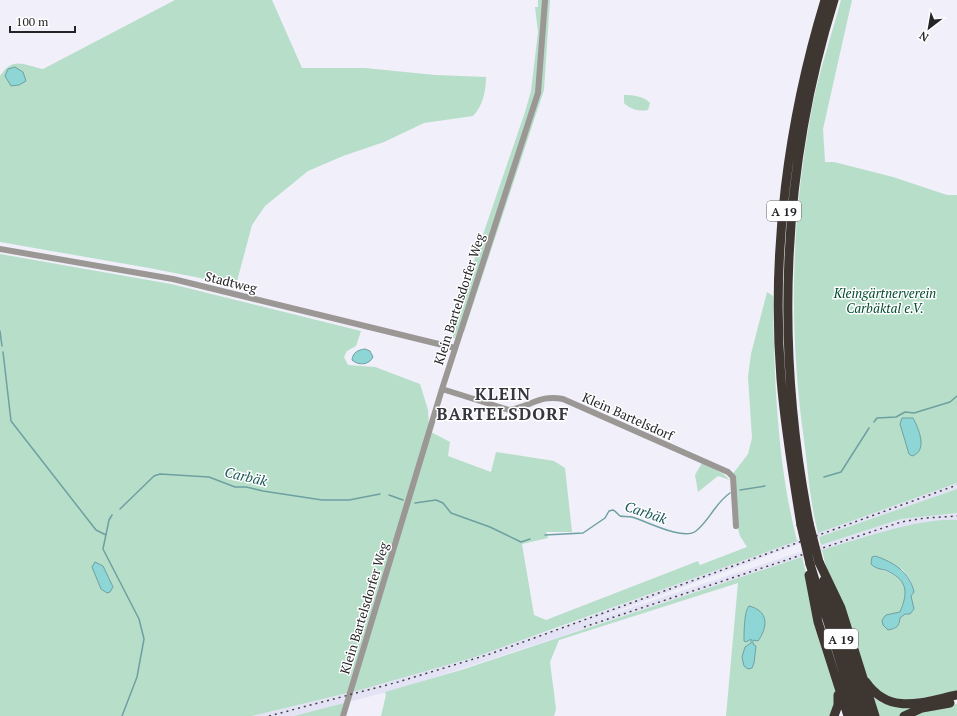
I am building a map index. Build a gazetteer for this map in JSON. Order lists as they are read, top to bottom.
{
  "streets": {
    "highway": ["A 19"],
    "street": ["Stadtweg", "Klein Bartelsdorfer Weg", "Klein Bartelsdorf"]
  },
  "crossings": [
    ["Stadtweg", "Klein Bartelsdorfer Weg"],
    ["Klein Bartelsdorfer Weg", "Klein Bartelsdorf"]
  ],
  "districts": ["KLEIN BARTELSDORF"],
  "water": ["Carbäk"],
  "parks": ["Kleingärtnerverein Carbäktal e.V."],
  "scale_bar": "100 m",
  "north": "bottom left"
}
